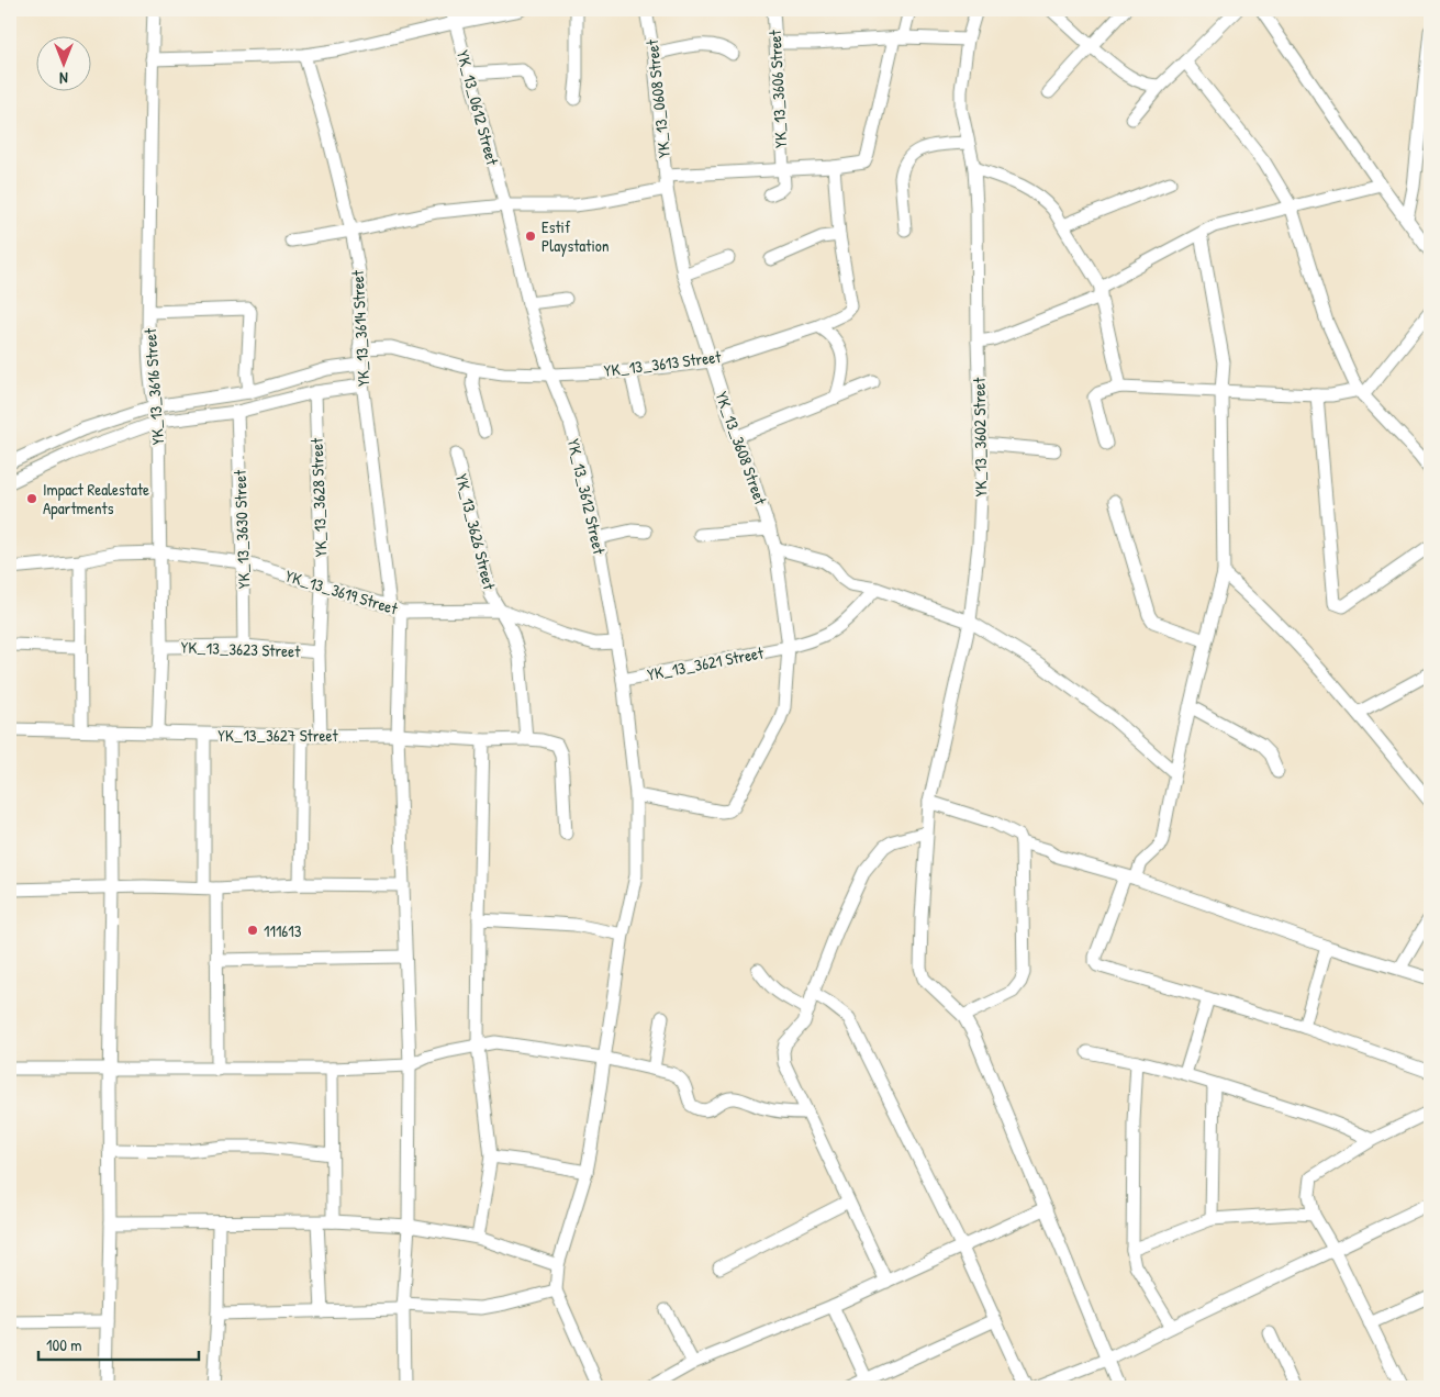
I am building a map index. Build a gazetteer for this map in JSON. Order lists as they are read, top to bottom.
{
  "streets": {
    "street": [
      "YK_13_3606 Street",
      "YK_13_0608 Street",
      "YK_13_0612 Street",
      "YK_13_3614 Street",
      "YK_13_3613 Street",
      "YK_13_3616 Street",
      "YK_13_3602 Street",
      "YK_13_3608 Street",
      "YK_13_3612 Street",
      "YK_13_3628 Street",
      "YK_13_3630 Street",
      "YK_13_3626 Street",
      "YK_13_3619 Street",
      "YK_13_3623 Street",
      "YK_13_3621 Street",
      "YK_13_3627 Street"
    ]
  },
  "crossings": [
    ["YK_13_0608 Street", "YK_13_3608 Street"],
    ["YK_13_0612 Street", "YK_13_3612 Street"],
    ["YK_13_3614 Street", "YK_13_3613 Street"],
    ["YK_13_3614 Street", "YK_13_3619 Street"],
    ["YK_13_3614 Street", "YK_13_3627 Street"],
    ["YK_13_3613 Street", "YK_13_3608 Street"],
    ["YK_13_3613 Street", "YK_13_3612 Street"],
    ["YK_13_3616 Street", "YK_13_3619 Street"],
    ["YK_13_3616 Street", "YK_13_3623 Street"],
    ["YK_13_3616 Street", "YK_13_3627 Street"],
    ["YK_13_3608 Street", "YK_13_3612 Street"],
    ["YK_13_3608 Street", "YK_13_3621 Street"],
    ["YK_13_3612 Street", "YK_13_3619 Street"],
    ["YK_13_3612 Street", "YK_13_3621 Street"],
    ["YK_13_3628 Street", "YK_13_3619 Street"],
    ["YK_13_3628 Street", "YK_13_3623 Street"],
    ["YK_13_3628 Street", "YK_13_3627 Street"],
    ["YK_13_3630 Street", "YK_13_3619 Street"],
    ["YK_13_3630 Street", "YK_13_3623 Street"],
    ["YK_13_3626 Street", "YK_13_3619 Street"]
  ],
  "places": ["Estif Playstation", "Impact Realestate Apartments", "111613"],
  "scale_bar": "100 m",
  "north": "bottom"
}
